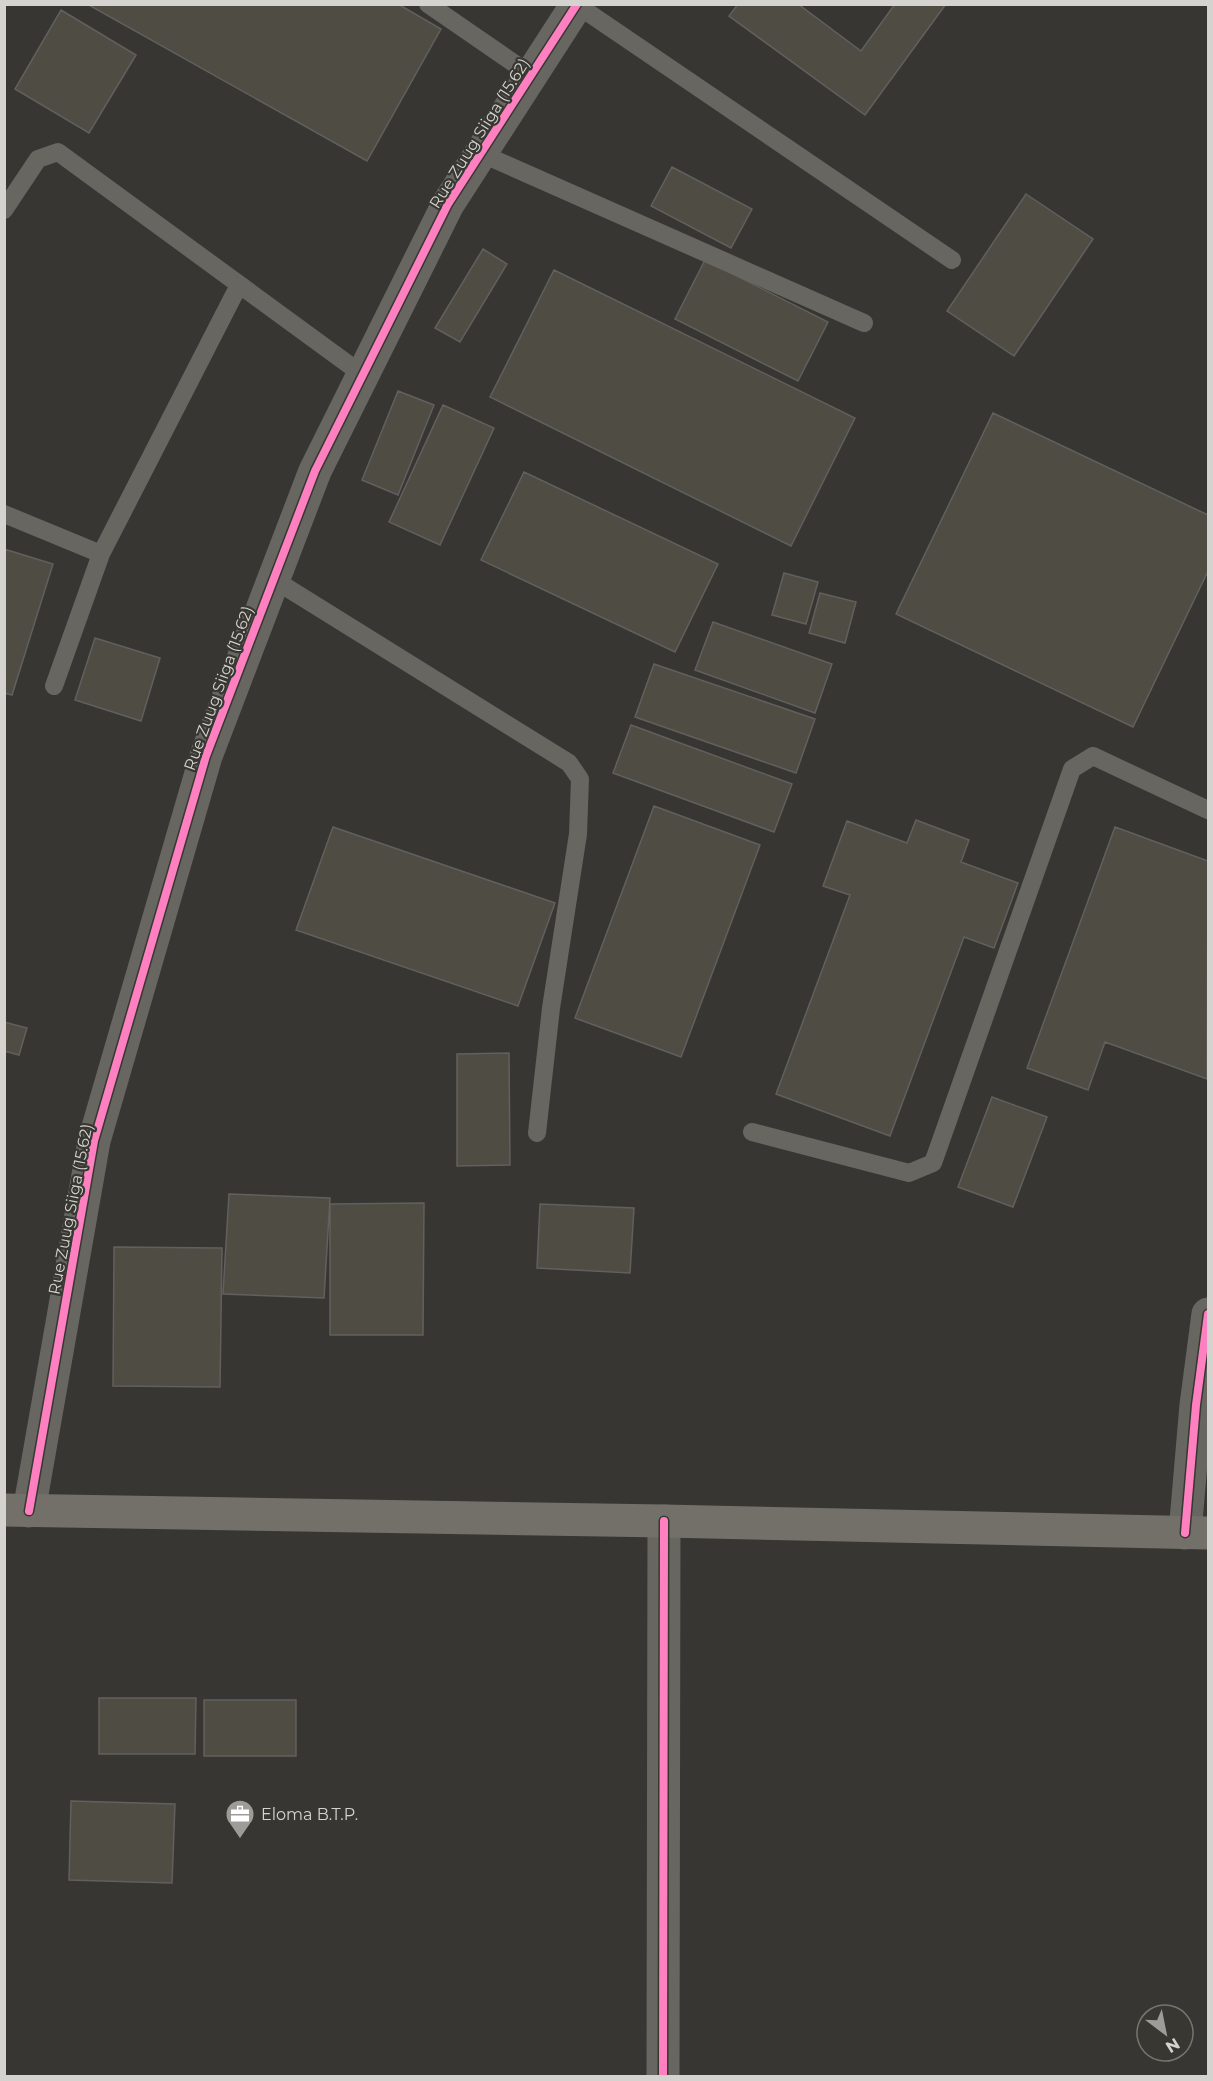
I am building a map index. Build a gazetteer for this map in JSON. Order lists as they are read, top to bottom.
{
  "streets": {
    "street": ["Rue Zuug Siiga (15.62)"]
  },
  "places": {
    "office": ["Eloma B.T.P."]
  },
  "north": "bottom right"
}
